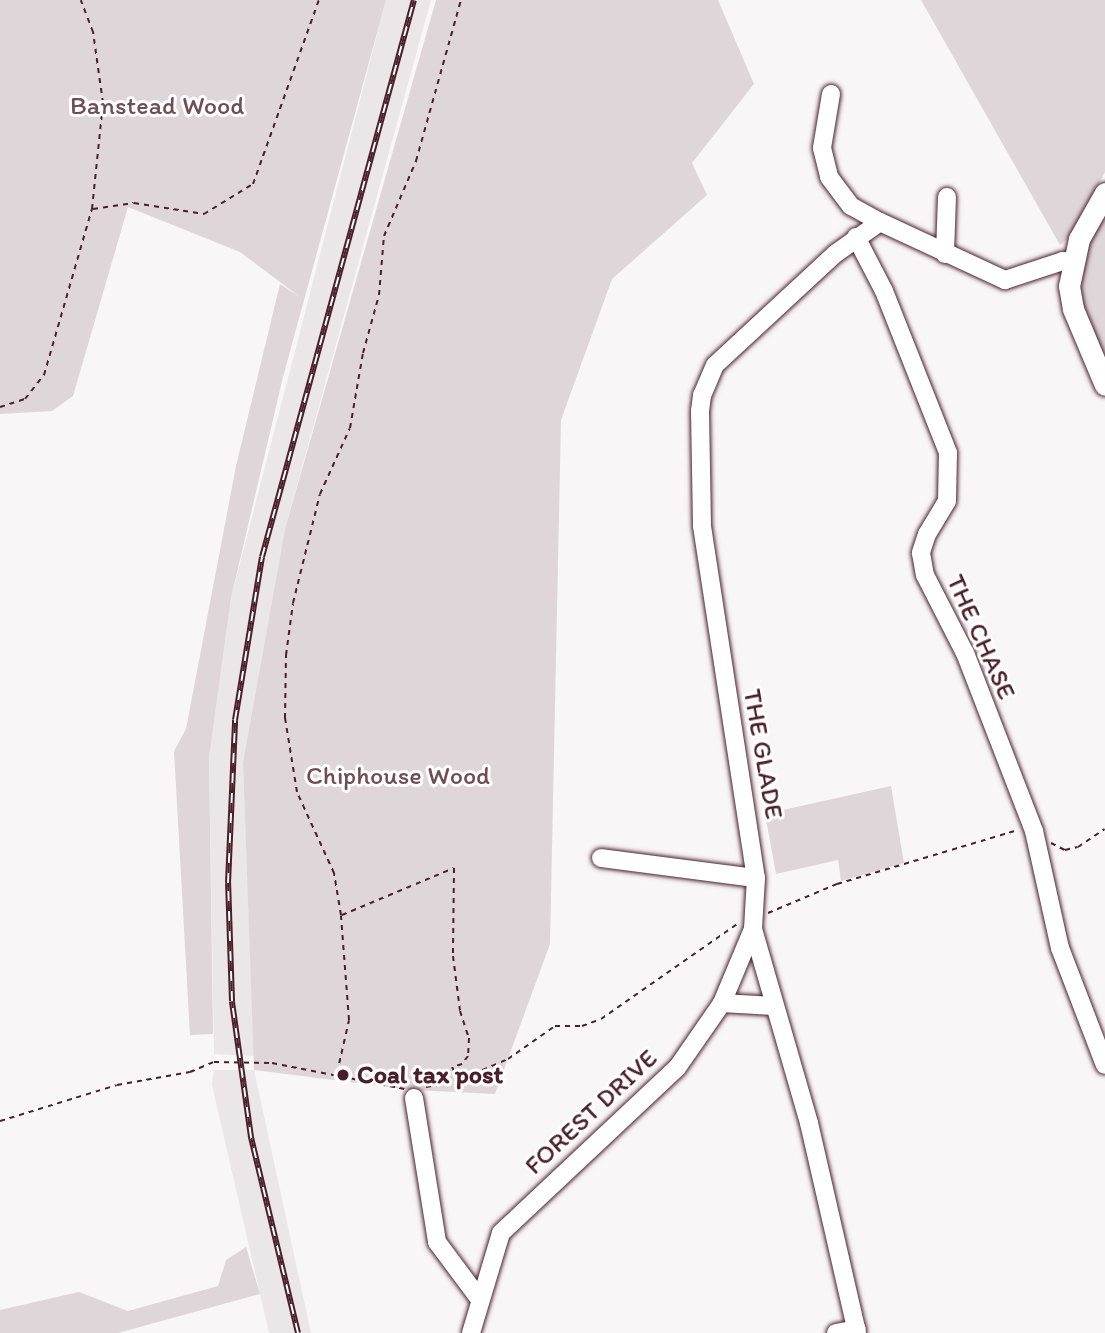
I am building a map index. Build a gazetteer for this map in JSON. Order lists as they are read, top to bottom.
{
  "streets": {
    "street": ["THE CHASE", "THE GLADE", "FOREST DRIVE"]
  },
  "crossings": [
    ["THE CHASE", "THE GLADE"],
    ["THE GLADE", "FOREST DRIVE"]
  ],
  "parks": ["Banstead Wood", "Chiphouse Wood"],
  "places": ["Coal tax post"]
}
